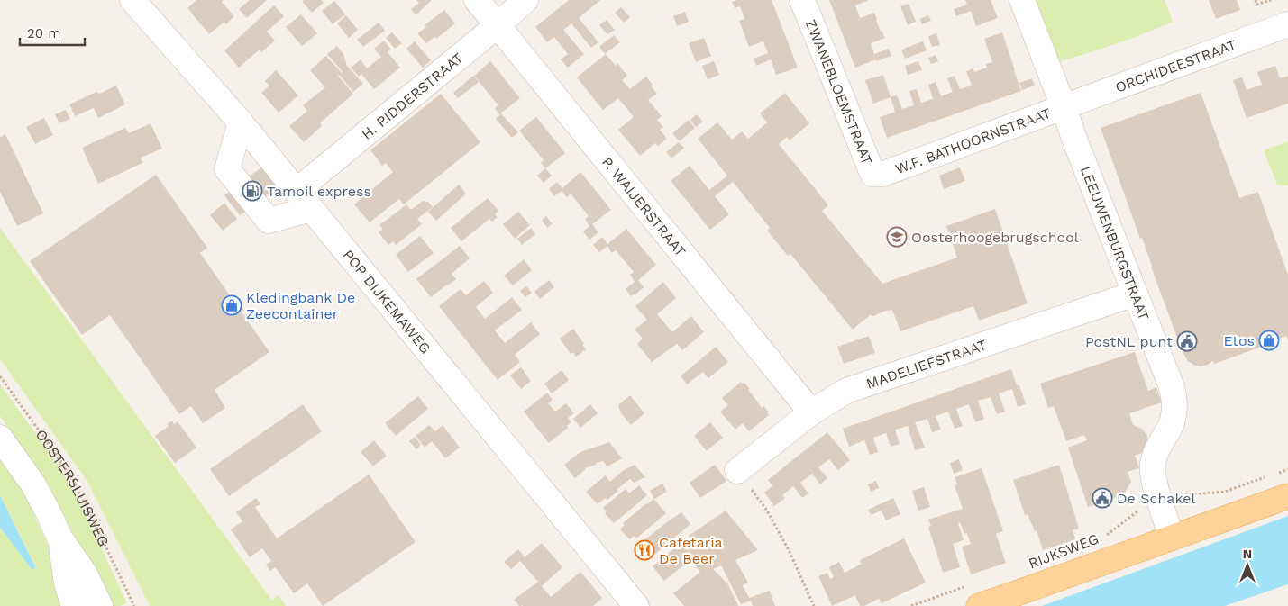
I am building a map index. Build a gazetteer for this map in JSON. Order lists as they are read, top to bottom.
{
  "streets": {
    "main road": ["RIJKSWEG"],
    "street": [
      "ORCHIDEESTRAAT",
      "ZWANEBLOEMSTRAAT",
      "H. RIDDERSTRAAT",
      "W.F. BATHOORNSTRAAT",
      "P. WAIJERSTRAAT",
      "LEEUWENBURGSTRAAT",
      "POP DIJKEMAWEG",
      "MADELIEFSTRAAT"
    ],
    "path": ["OOSTERSLUISWEG"]
  },
  "crossings": [
    ["ORCHIDEESTRAAT", "W.F. BATHOORNSTRAAT"],
    ["ORCHIDEESTRAAT", "LEEUWENBURGSTRAAT"],
    ["ZWANEBLOEMSTRAAT", "W.F. BATHOORNSTRAAT"],
    ["H. RIDDERSTRAAT", "P. WAIJERSTRAAT"],
    ["H. RIDDERSTRAAT", "POP DIJKEMAWEG"],
    ["W.F. BATHOORNSTRAAT", "LEEUWENBURGSTRAAT"],
    ["P. WAIJERSTRAAT", "MADELIEFSTRAAT"],
    ["LEEUWENBURGSTRAAT", "MADELIEFSTRAAT"],
    ["LEEUWENBURGSTRAAT", "RIJKSWEG"]
  ],
  "places": {
    "fuel station": ["Tamoil express"],
    "school or university": ["Oosterhoogebrugschool"],
    "shop": ["Kledingbank De Zeecontainer", "Etos"],
    "public building": ["PostNL punt", "De Schakel"],
    "restaurant": ["Cafetaria De Beer"]
  },
  "scale_bar": "20 m",
  "north": "top"
}
